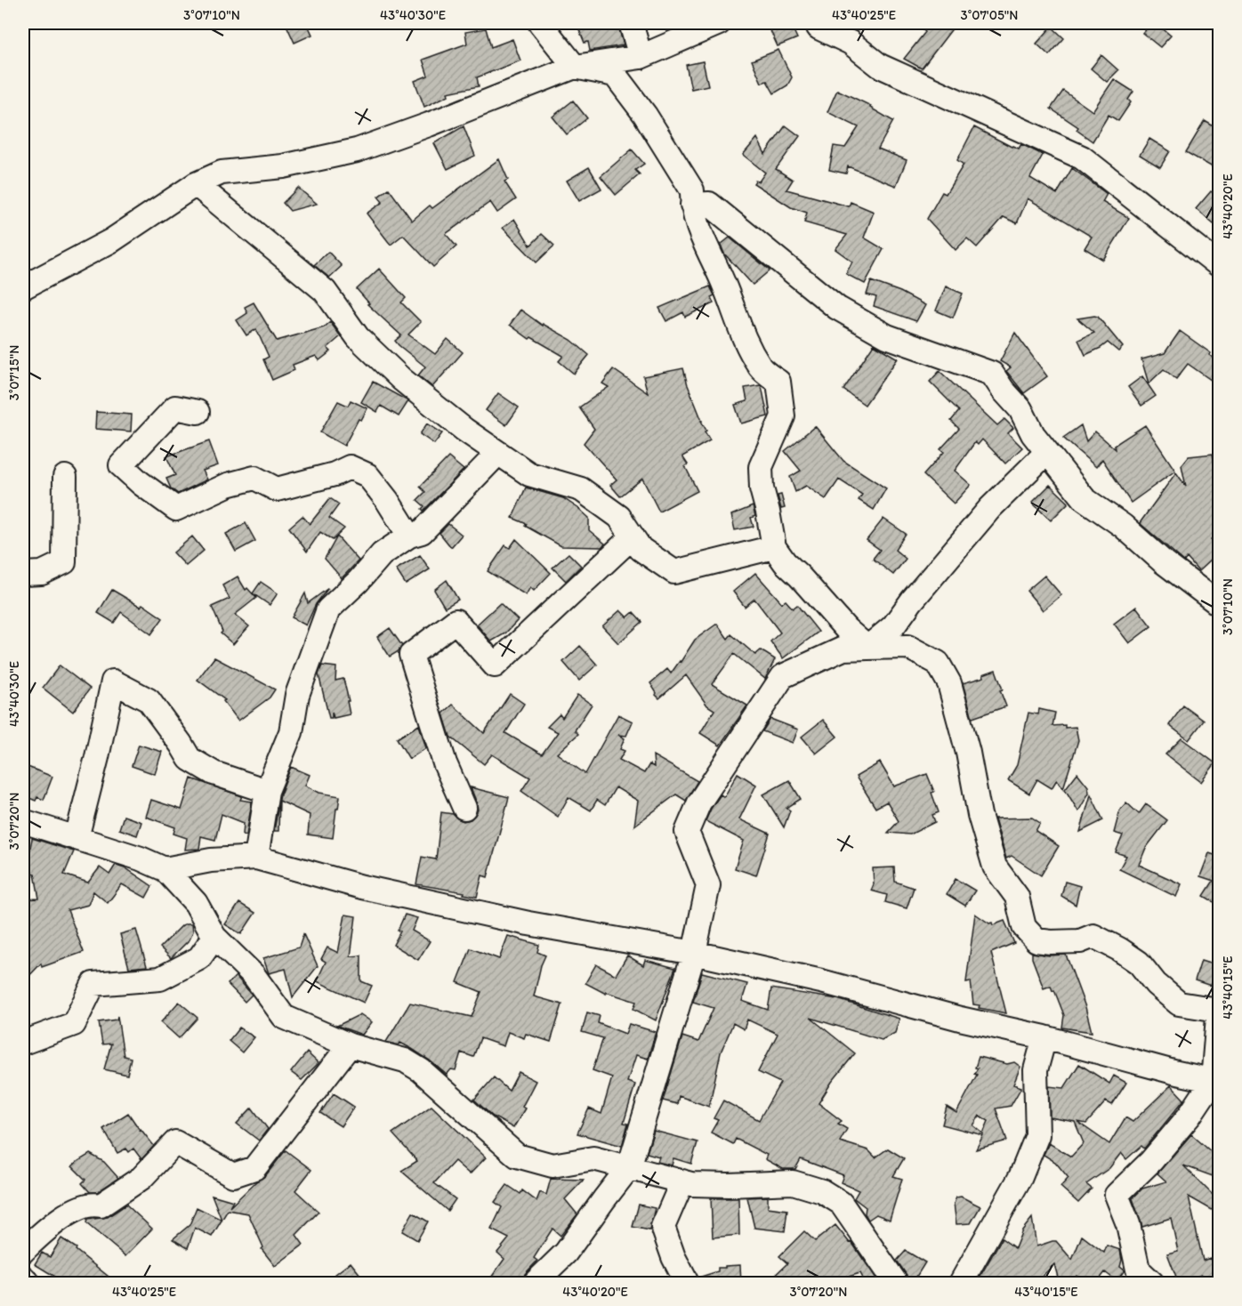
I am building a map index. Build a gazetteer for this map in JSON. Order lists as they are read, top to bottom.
{
  "coordinates": [
    "3°07'10\"N",
    "43°40'30\"E",
    "43°40'25\"E",
    "3°07'05\"N",
    "43°40'20\"E",
    "3°07'15\"N",
    "3°07'20\"N",
    "43°40'15\"E"
  ]
}
